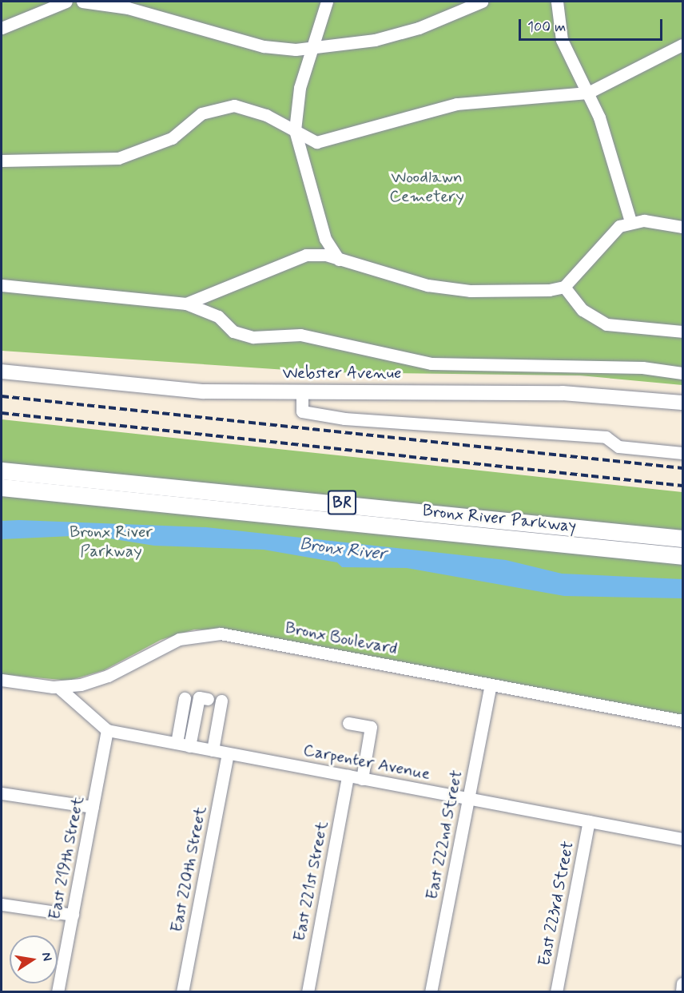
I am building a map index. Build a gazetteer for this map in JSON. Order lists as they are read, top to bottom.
{
  "streets": {
    "highway": ["BR", "Bronx River Parkway"],
    "main road": ["Webster Avenue"],
    "street": [
      "Bronx Boulevard",
      "Carpenter Avenue",
      "East 222nd Street",
      "East 219th Street",
      "East 220th Street",
      "East 221st Street",
      "East 223rd Street"
    ]
  },
  "crossings": [
    ["Bronx Boulevard", "East 222nd Street"],
    ["Carpenter Avenue", "East 222nd Street"],
    ["Carpenter Avenue", "East 219th Street"],
    ["Carpenter Avenue", "East 220th Street"],
    ["Carpenter Avenue", "East 221st Street"],
    ["Carpenter Avenue", "East 223rd Street"]
  ],
  "water": ["Bronx River"],
  "parks": ["Woodlawn Cemetery", "Bronx River Parkway"],
  "scale_bar": "100 m",
  "north": "right"
}
